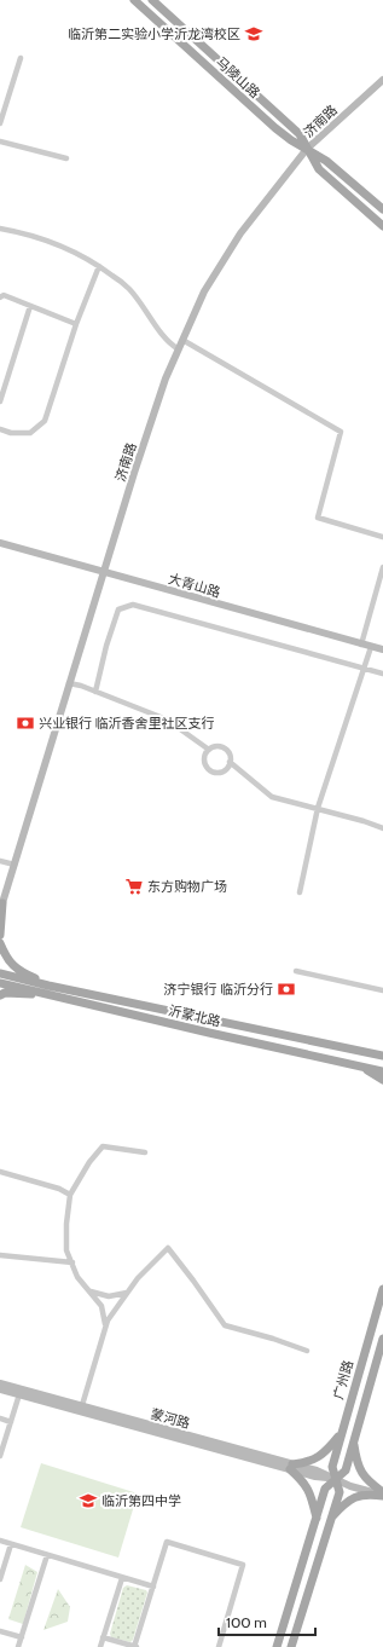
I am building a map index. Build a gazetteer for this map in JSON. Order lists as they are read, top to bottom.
{
  "streets": {
    "main road": ["马陵山路", "沂蒙北路", "广州路"],
    "street": ["济南路", "大青山路", "蒙河路"]
  },
  "crossings": [
    ["马陵山路", "济南路"],
    ["济南路", "大青山路"],
    ["广州路", "蒙河路"]
  ],
  "places": {
    "school or university": ["临沂第二实验小学沂龙湾校区", "临沂第四中学"],
    "bank": ["兴业银行 临沂香舍里社区支行", "济宁银行 临沂分行"],
    "supermarket": ["东方购物广场"]
  },
  "scale_bar": "100 m"
}
